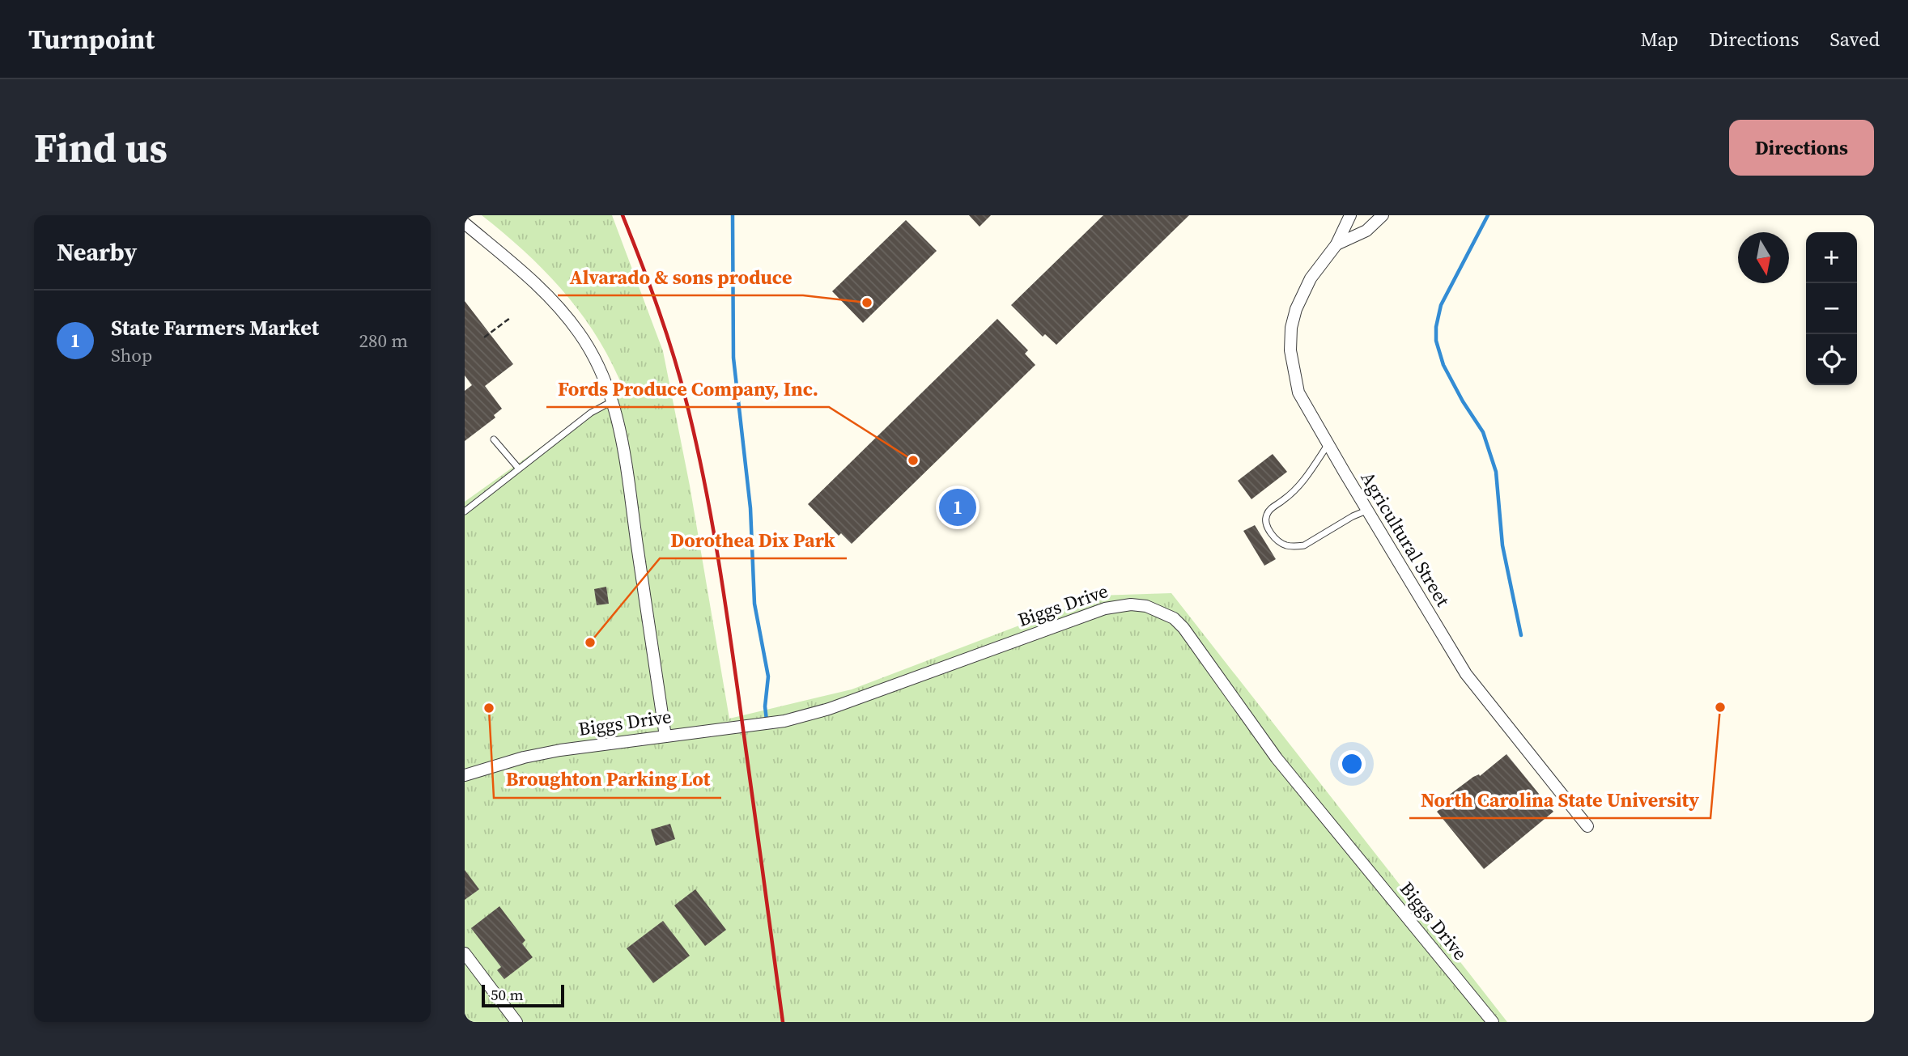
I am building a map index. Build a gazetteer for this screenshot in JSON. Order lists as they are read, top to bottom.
{
  "streets": {
    "street": ["Agricultural Street", "Biggs Drive"]
  },
  "places": [
    "Alvarado & sons produce",
    "Fords Produce Company, Inc.",
    "Dorothea Dix Park",
    "North Carolina State University",
    "Broughton Parking Lot"
  ],
  "scale_bar": "50 m",
  "north": "bottom",
  "page": {
    "header": "Turnpoint",
    "nav": ["Map", "Directions", "Saved"],
    "buttons": "Directions",
    "title": "Find us",
    "heading": "Nearby",
    "map_buttons": ["+", "−"],
    "list": [
      {
        "mark": "1",
        "name": "State Farmers Market",
        "note": "Shop",
        "value": "280 m"
      }
    ],
    "pins": "1",
    "scale": "50 m"
  }
}
